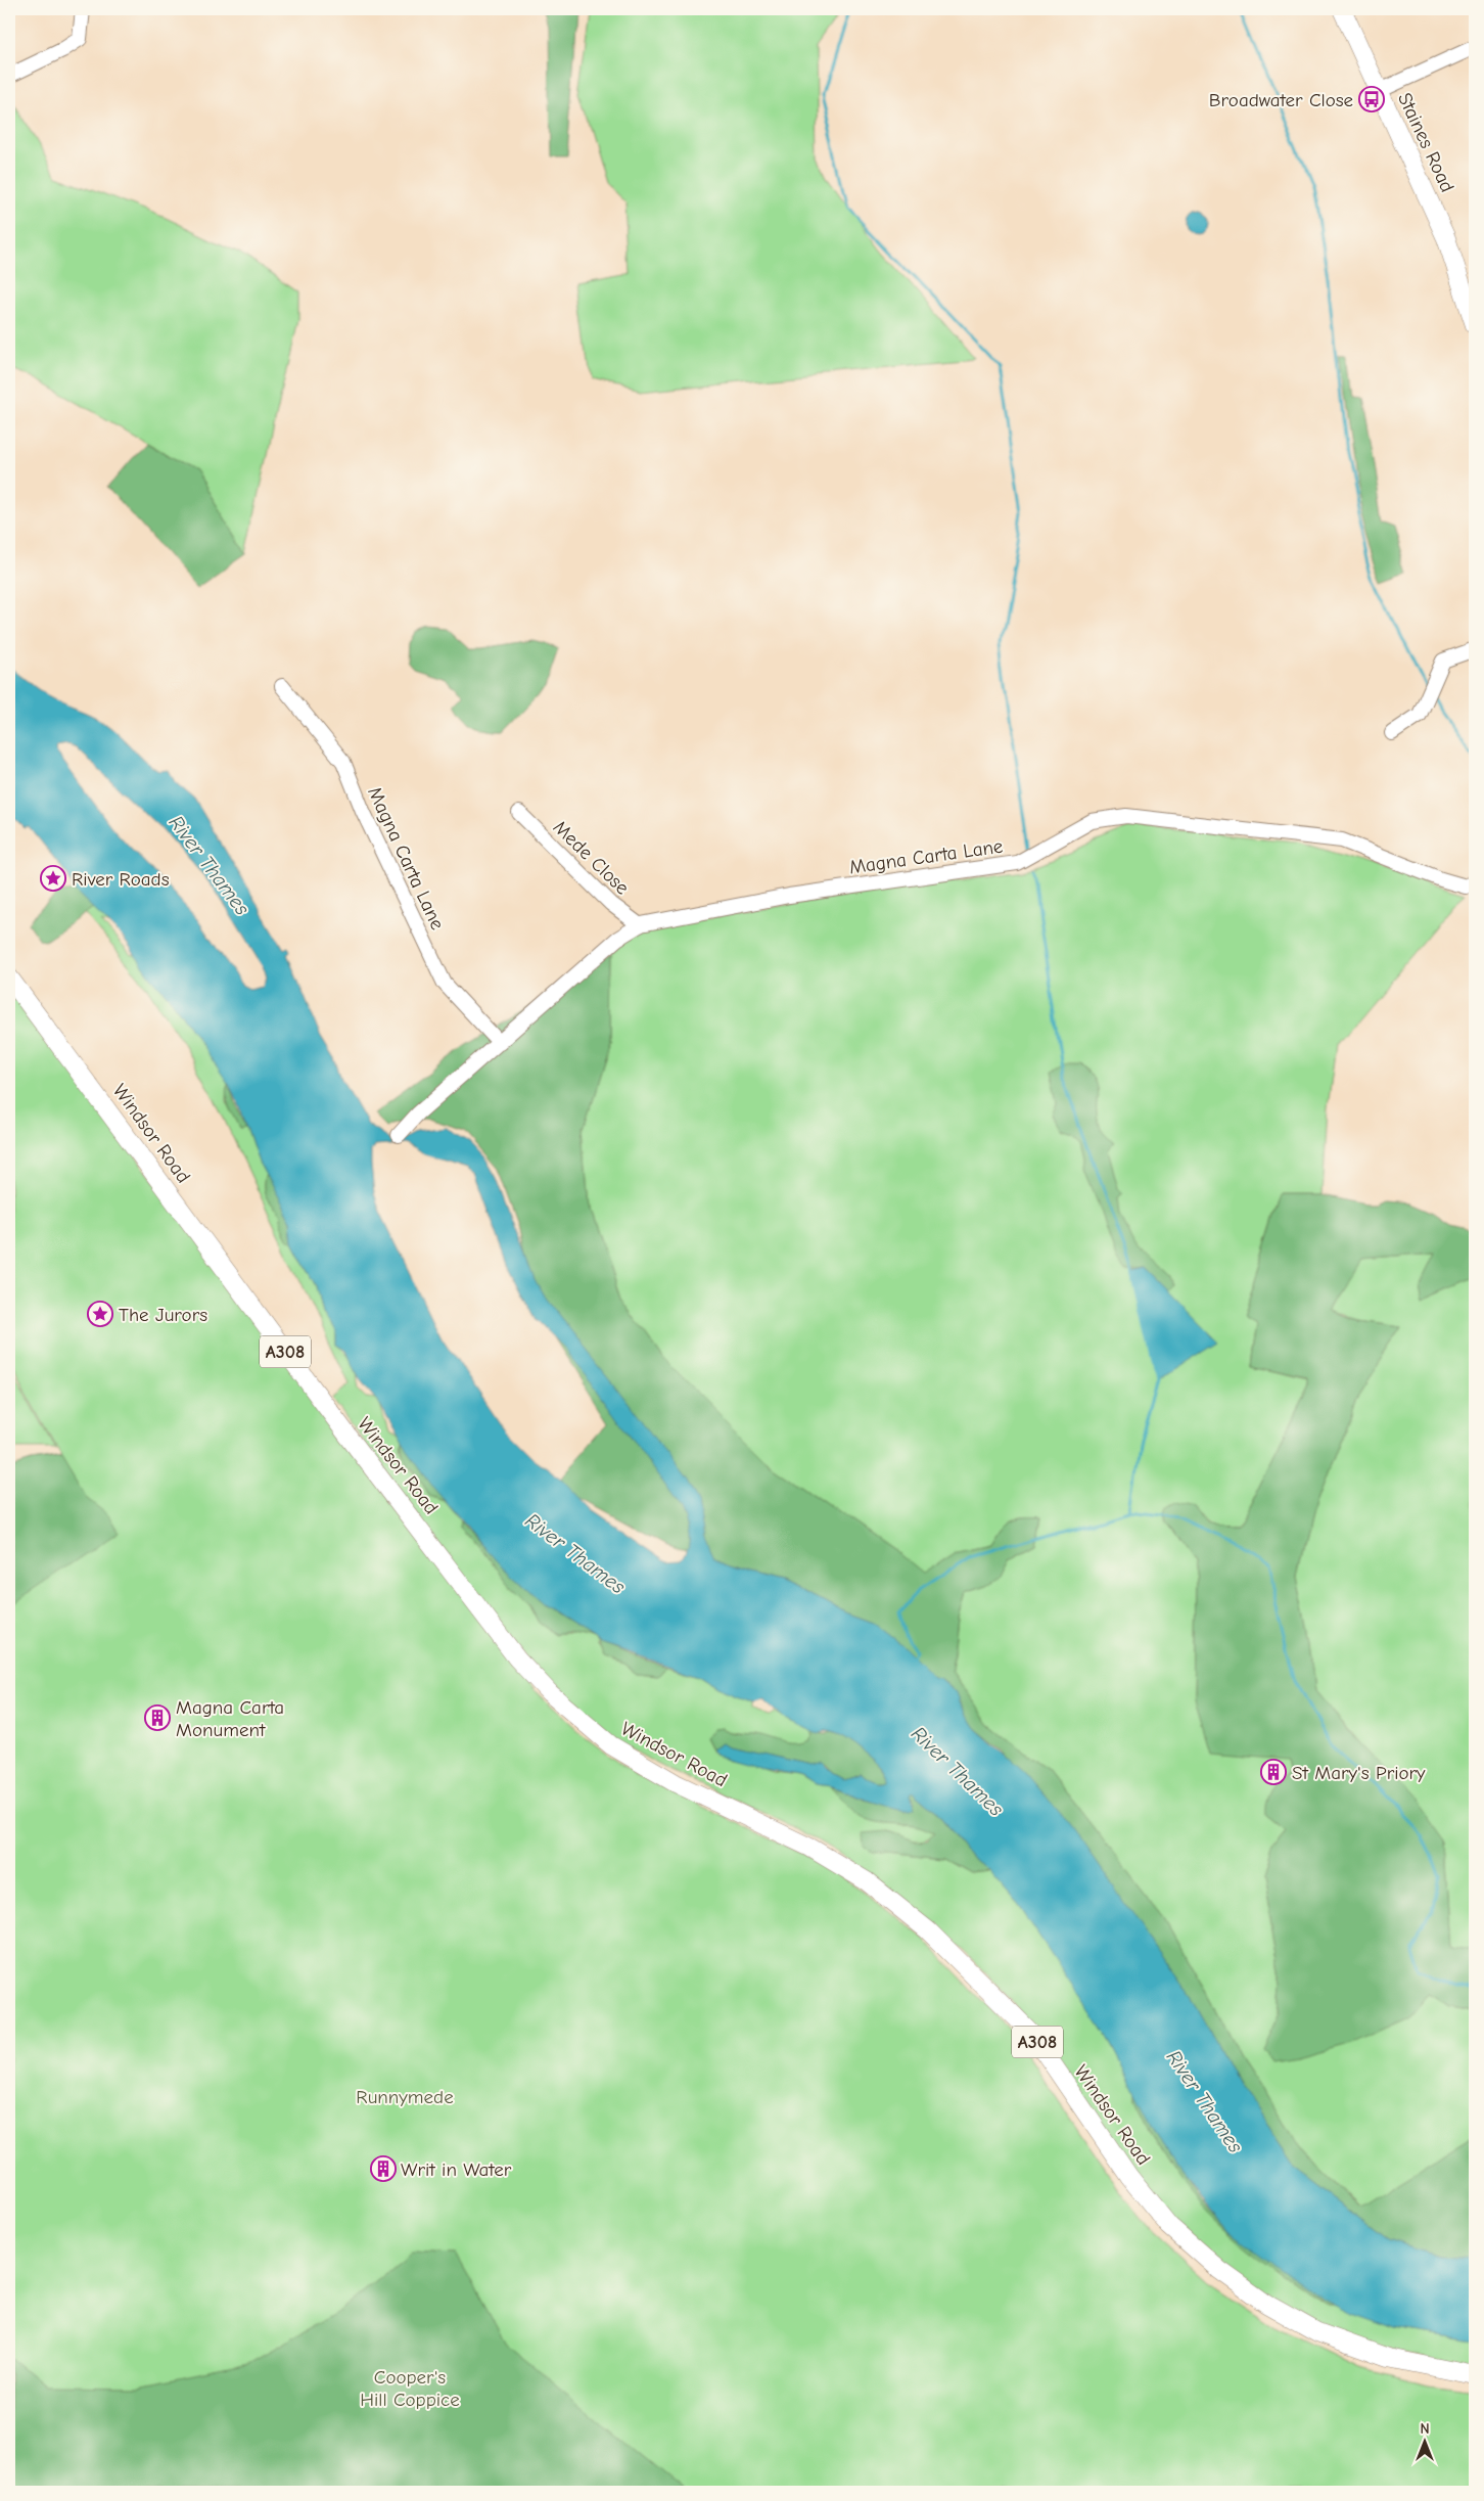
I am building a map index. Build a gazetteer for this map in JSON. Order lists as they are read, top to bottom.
{
  "streets": {
    "main road": ["Staines Road", "Windsor Road", "A308"],
    "street": ["Magna Carta Lane", "Mede Close"]
  },
  "crossings": [
    ["Magna Carta Lane", "Mede Close"]
  ],
  "water": ["River Thames"],
  "parks": ["Runnymede", "Cooper's Hill Coppice"],
  "places": {
    "bus stop": ["Broadwater Close"],
    "place": ["River Roads", "The Jurors"],
    "building": ["Magna Carta Monument", "St Mary's Priory", "Writ in Water"]
  },
  "north": "top"
}
